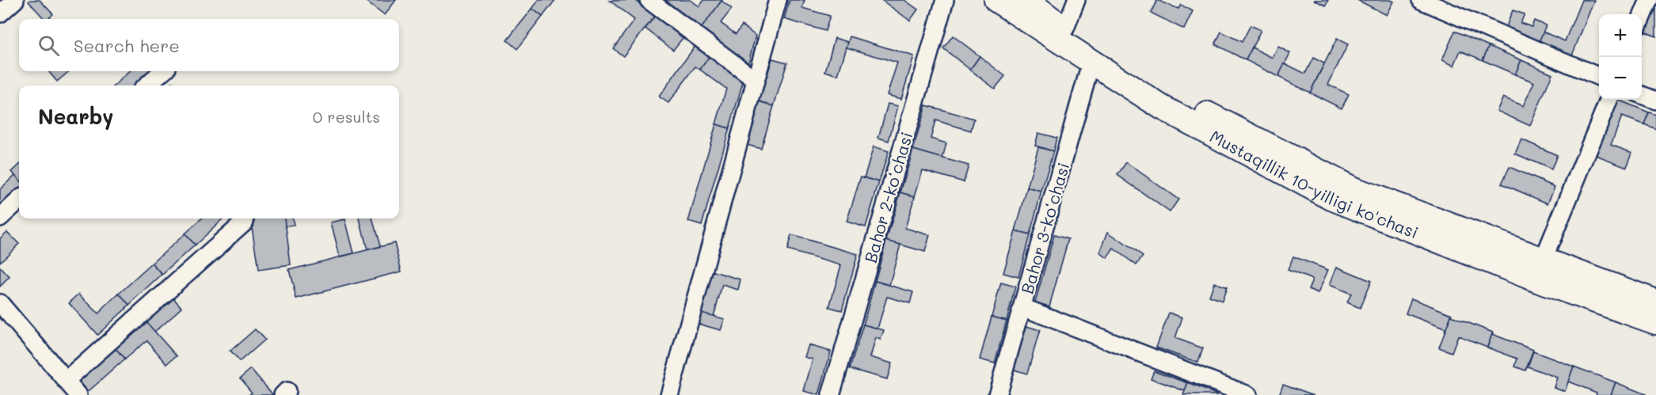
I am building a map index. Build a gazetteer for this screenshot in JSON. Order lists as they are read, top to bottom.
{
  "streets": {
    "main road": ["Mustaqillik 10-yilligi ko'chasi"],
    "street": ["Bahor 2-koʻchasi", "Bahor 3-koʻchasi"]
  },
  "crossings": [
    ["Mustaqillik 10-yilligi ko'chasi", "Bahor 3-koʻchasi"]
  ],
  "page": {
    "map_buttons": ["+", "−"],
    "search": "Search here",
    "heading": ["Nearby", "0 results"]
  }
}
